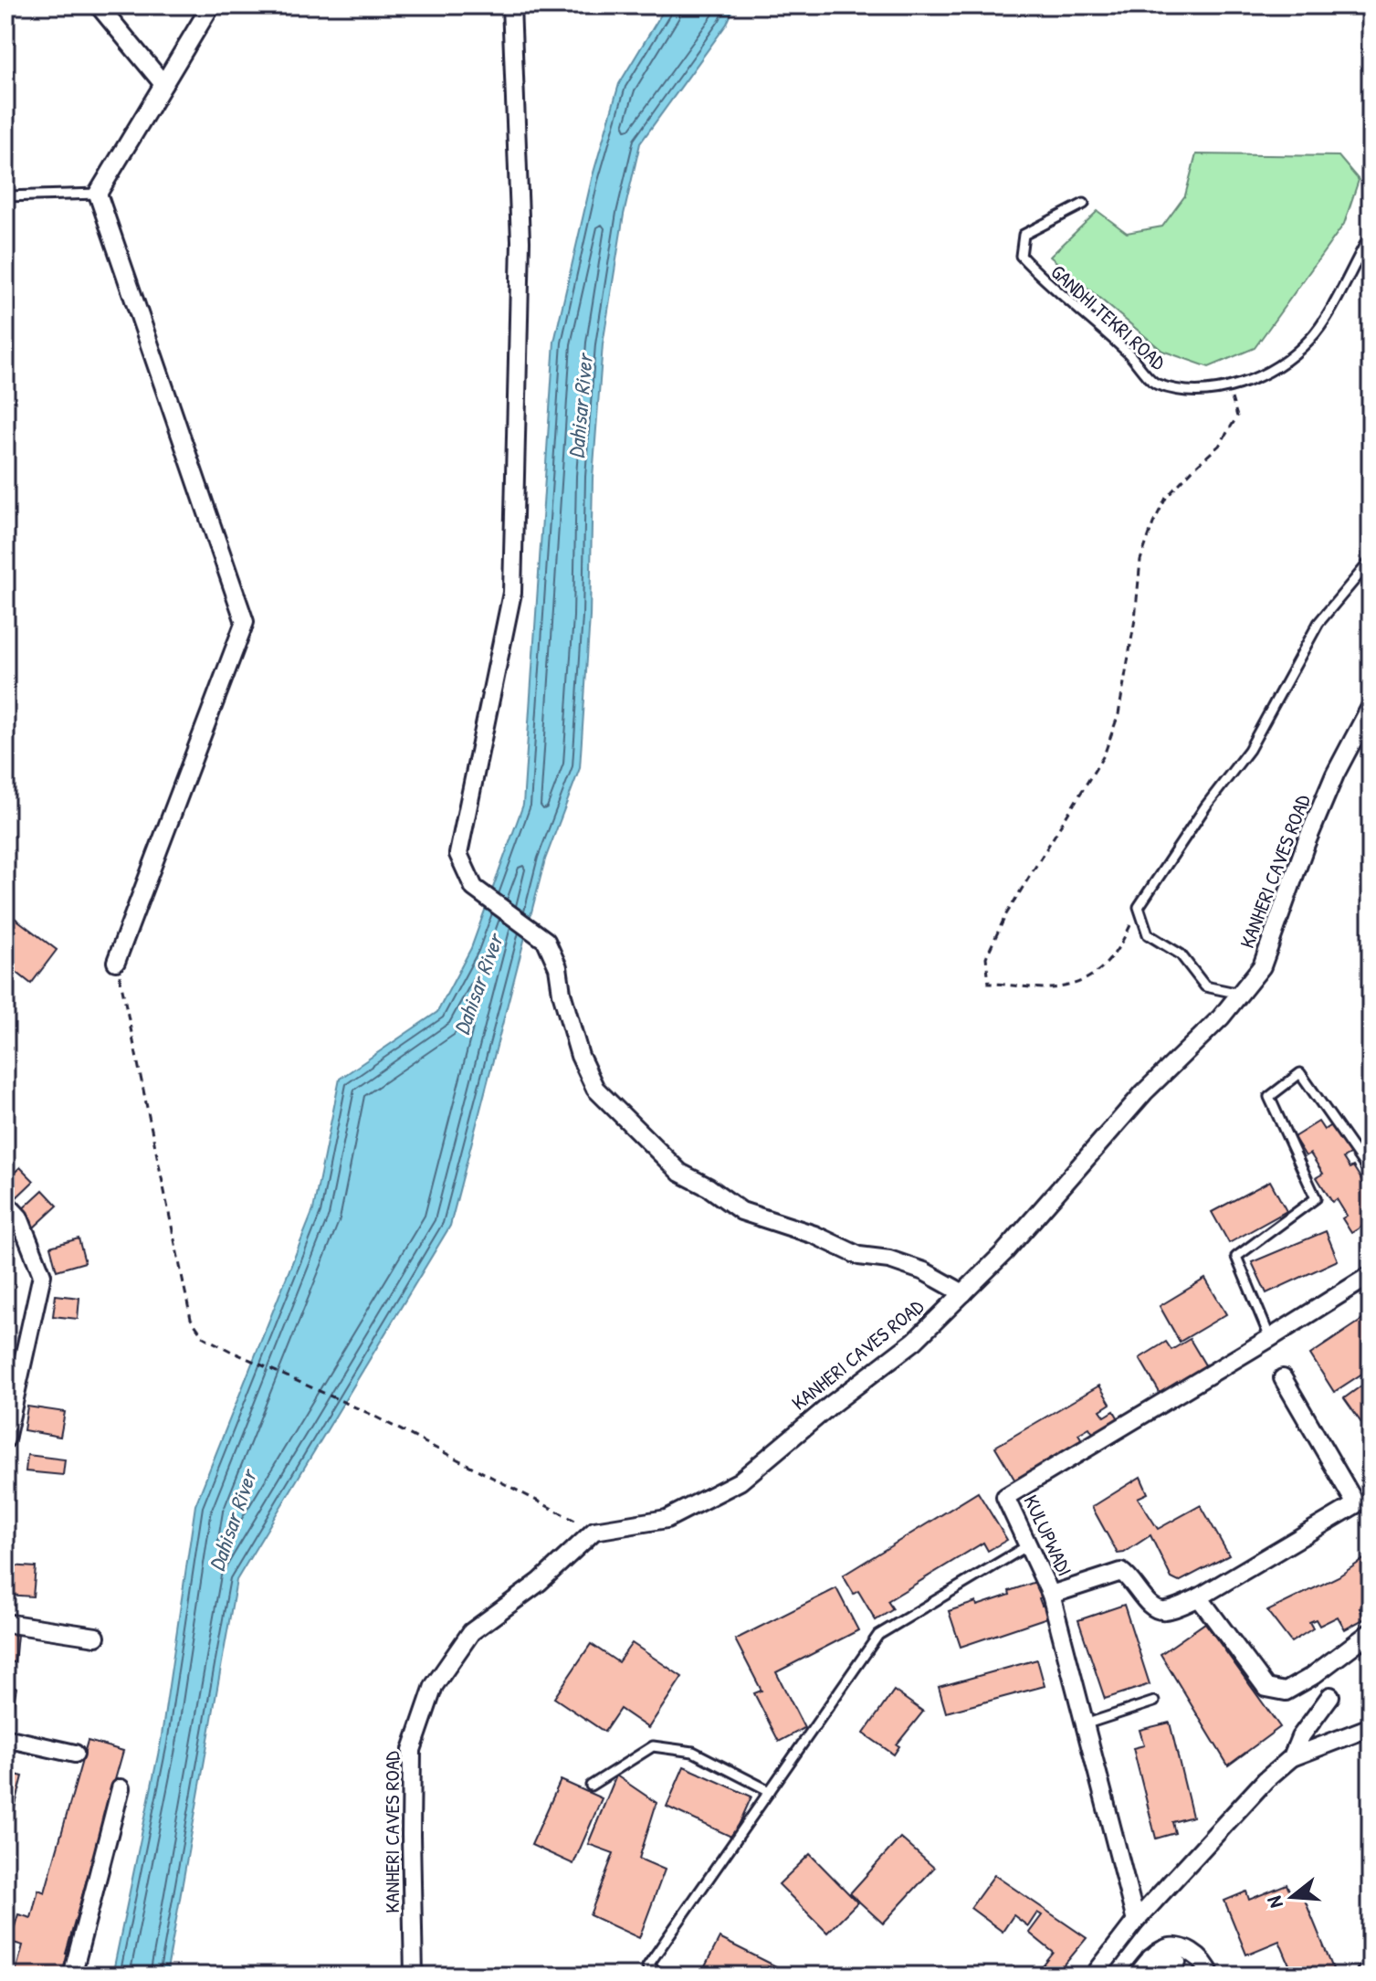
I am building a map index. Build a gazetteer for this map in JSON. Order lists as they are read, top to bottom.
{
  "streets": {
    "street": ["KANHERI CAVES ROAD", "KULUPWADI"],
    "lane": ["GANDHI TEKRI ROAD"]
  },
  "water": ["Dahisar River"],
  "north": "left"
}
